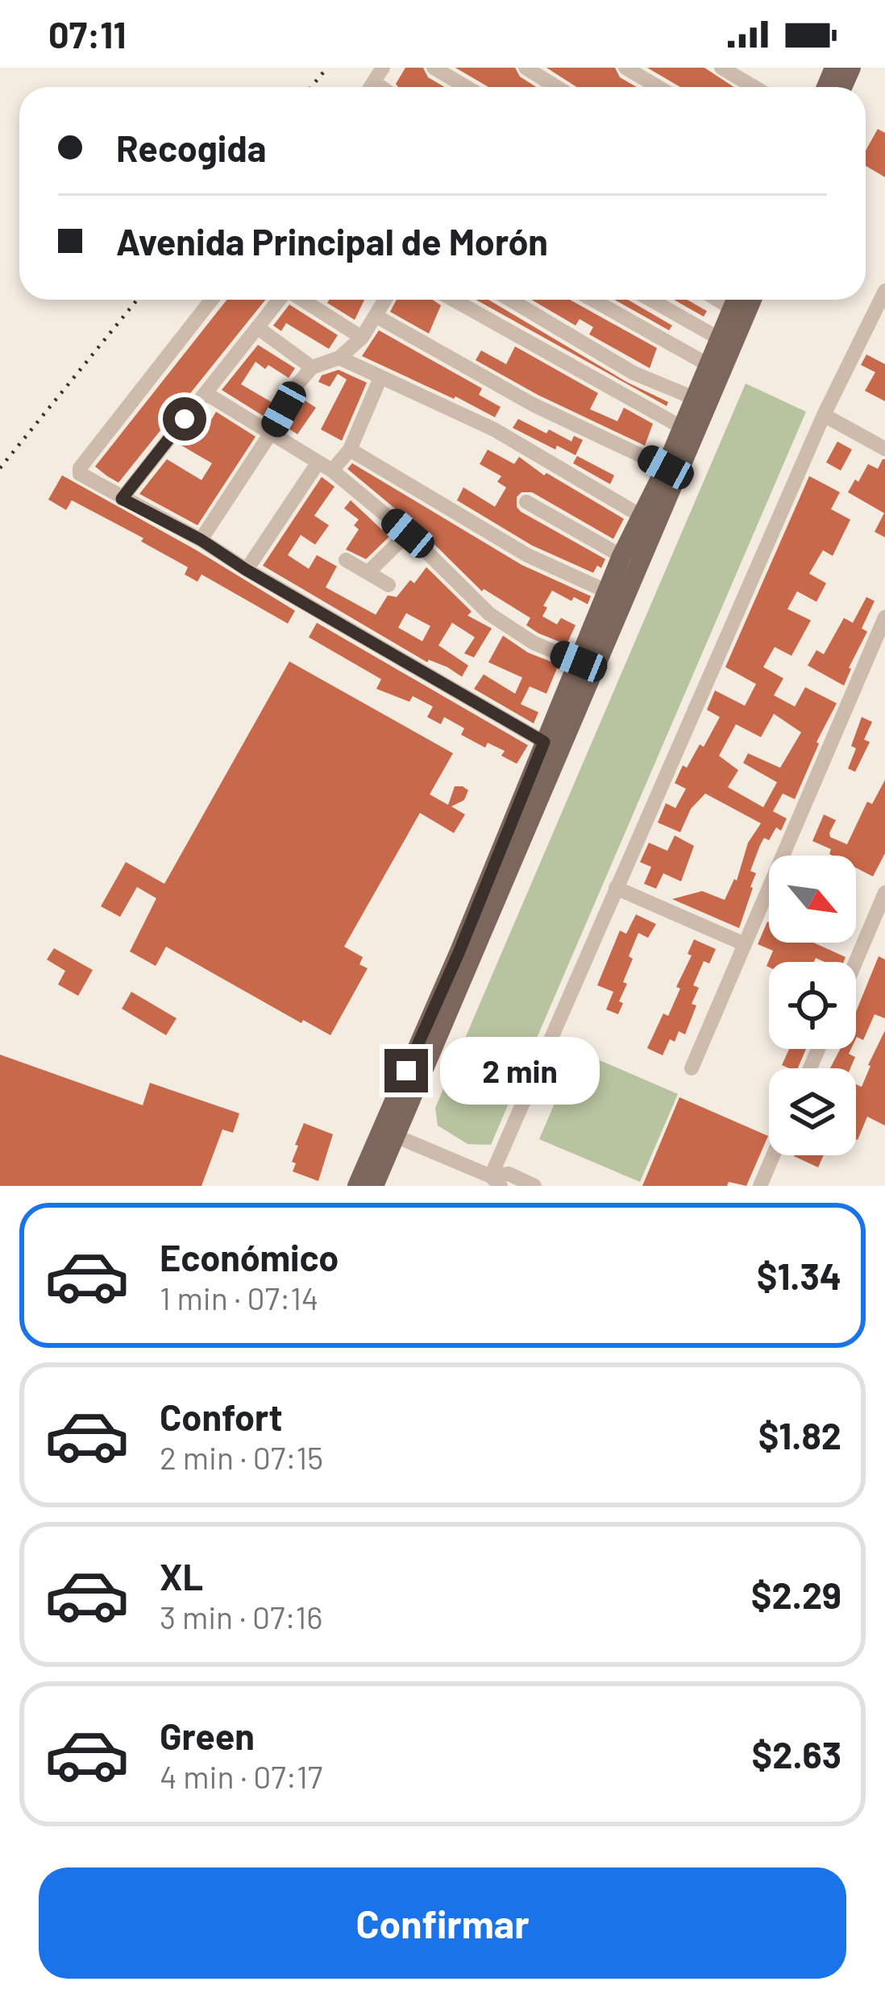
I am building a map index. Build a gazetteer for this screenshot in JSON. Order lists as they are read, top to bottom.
{
  "north": "bottom right",
  "page": {
    "status": "07:11",
    "banner": ["Recogida", "Avenida Principal de Morón"],
    "bubble": "2 min",
    "list": [
      {
        "name": "Económico",
        "note": "1 min · 07:14",
        "value": "$1.34"
      },
      {
        "name": "Confort",
        "note": "2 min · 07:15",
        "value": "$1.82"
      },
      {
        "name": "XL",
        "note": "3 min · 07:16",
        "value": "$2.29"
      },
      {
        "name": "Green",
        "note": "4 min · 07:17",
        "value": "$2.63"
      }
    ],
    "buttons": "Confirmar"
  }
}
